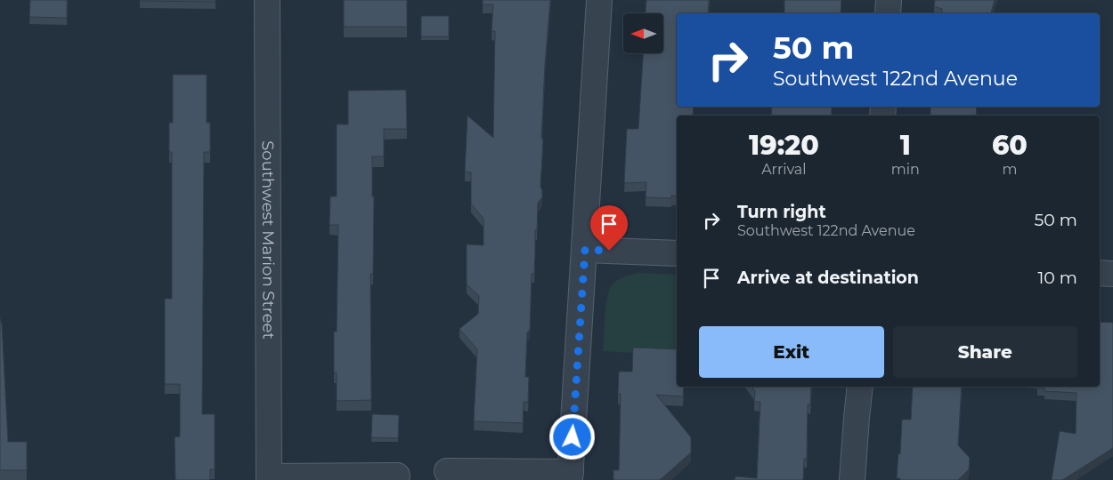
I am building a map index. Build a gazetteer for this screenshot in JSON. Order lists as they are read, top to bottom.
{
  "streets": {
    "street": ["Southwest Marion Street"]
  },
  "north": "left",
  "page": {
    "turn": ["50 m", "Southwest 122nd Avenue"],
    "eta": [
      "19:20",
      "Arrival",
      "1",
      "min",
      "60",
      "m"
    ],
    "list": [
      {
        "name": "Turn right",
        "note": "Southwest 122nd Avenue",
        "value": "50 m"
      },
      {
        "name": "Arrive at destination",
        "value": "10 m"
      }
    ],
    "buttons": ["Exit", "Share"]
  }
}
